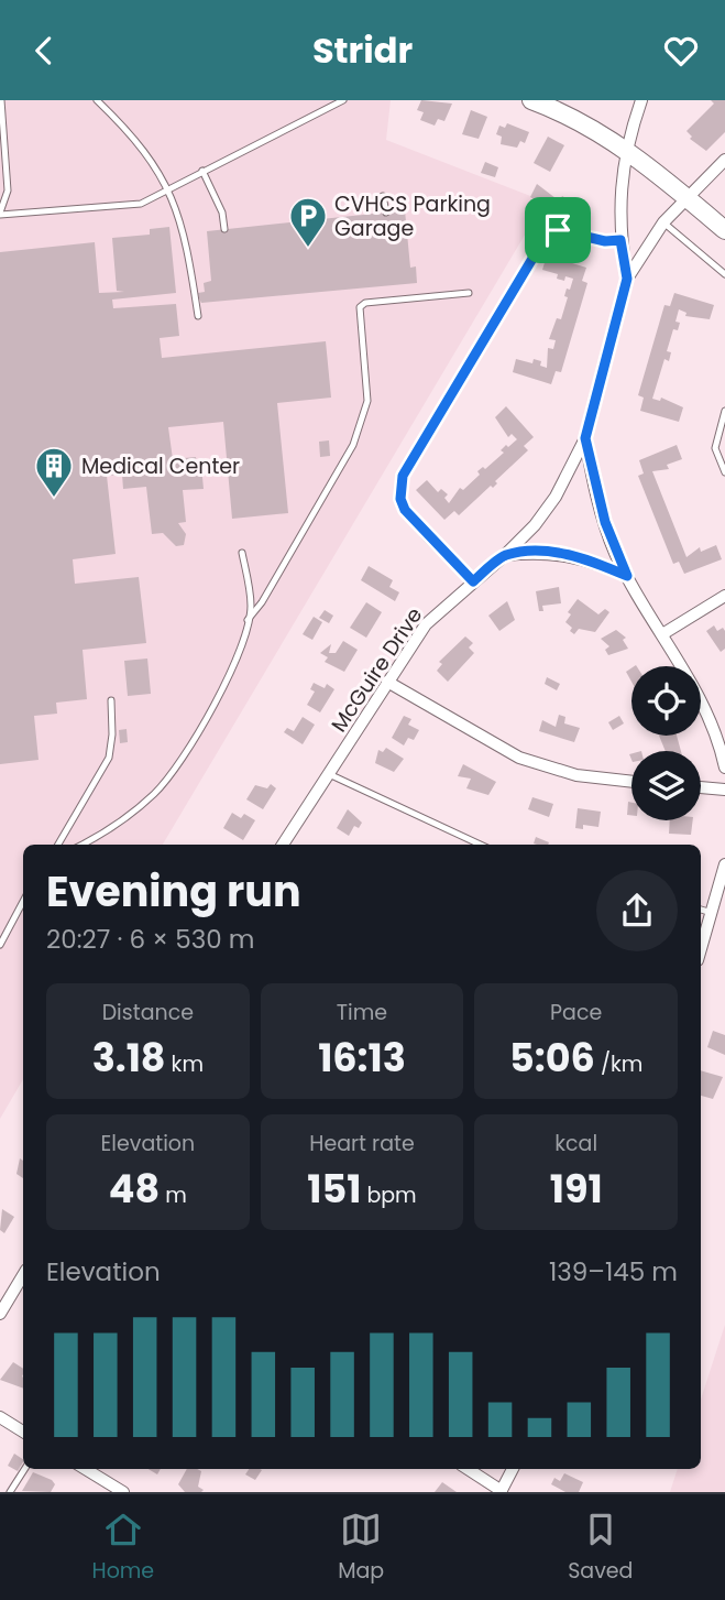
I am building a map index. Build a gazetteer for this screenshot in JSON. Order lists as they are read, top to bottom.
{
  "streets": {
    "street": ["McGuire Drive"]
  },
  "places": {
    "parking": ["CVHCS Parking Garage"],
    "building": ["Medical Center"]
  },
  "page": {
    "header": "Stridr",
    "heading": ["Evening run", "20:27 · 6 × 530 m"],
    "stats": [
      ["Distance", "3.18 km"],
      ["Time", "16:13"],
      ["Pace", "5:06 /km"],
      ["Elevation", "48 m"],
      ["Heart rate", "151 bpm"],
      ["kcal", "191"]
    ],
    "chart": ["Elevation", "139–145 m"],
    "tabs": ["Home", "Map", "Saved"]
  }
}
